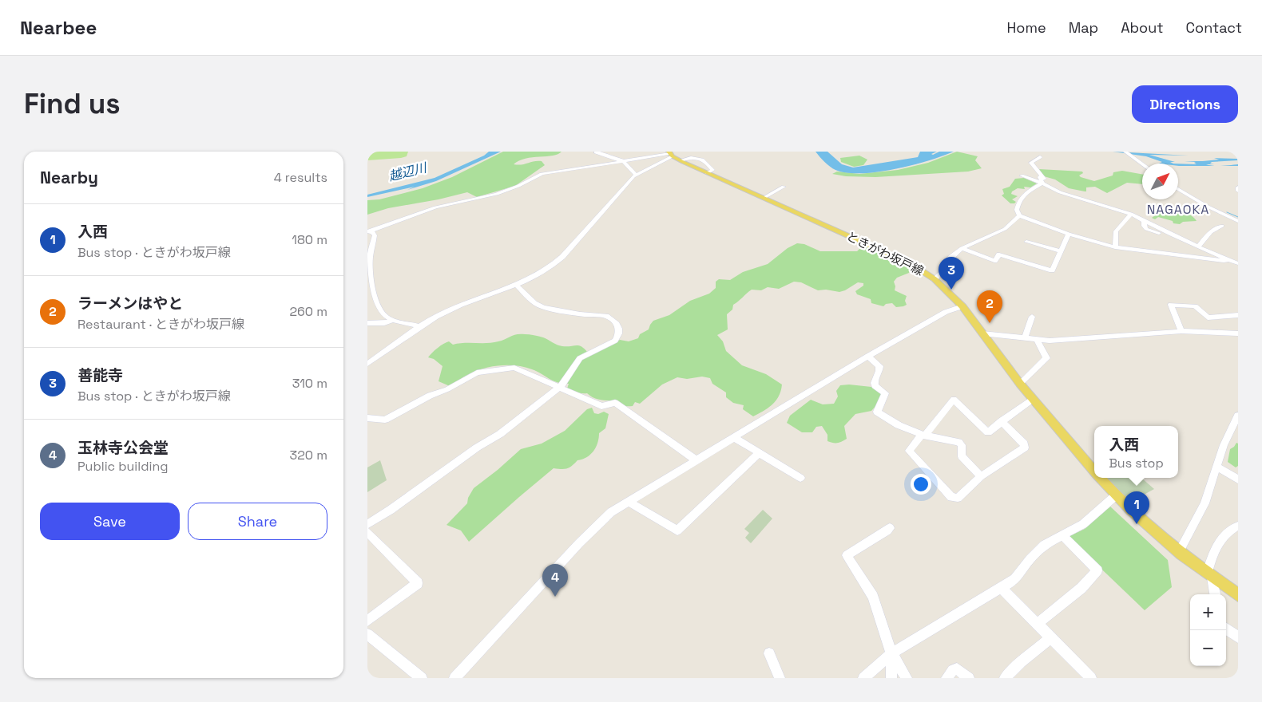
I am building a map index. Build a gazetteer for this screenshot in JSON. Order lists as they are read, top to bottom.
{
  "streets": {
    "main road": ["ときがわ坂戸線"]
  },
  "districts": ["NAGAOKA"],
  "water": ["越辺川"],
  "north": "top right",
  "page": {
    "header": "Nearbee",
    "nav": [
      "Home",
      "Map",
      "About",
      "Contact"
    ],
    "buttons": [
      "Directions",
      ["Save", "Share"]
    ],
    "title": "Find us",
    "heading": ["Nearby", "4 results"],
    "list": [
      {
        "mark": "1",
        "name": "入西",
        "note": "Bus stop · ときがわ坂戸線",
        "value": "180 m"
      },
      {
        "mark": "2",
        "name": "ラーメンはやと",
        "note": "Restaurant · ときがわ坂戸線",
        "value": "260 m"
      },
      {
        "mark": "3",
        "name": "善能寺",
        "note": "Bus stop · ときがわ坂戸線",
        "value": "310 m"
      },
      {
        "mark": "4",
        "name": "玉林寺公会堂",
        "note": "Public building",
        "value": "320 m"
      }
    ],
    "pins": [
      "3",
      "2",
      "1",
      "4"
    ],
    "popup": ["入西", "Bus stop"],
    "map_buttons": ["+", "−"]
  }
}
